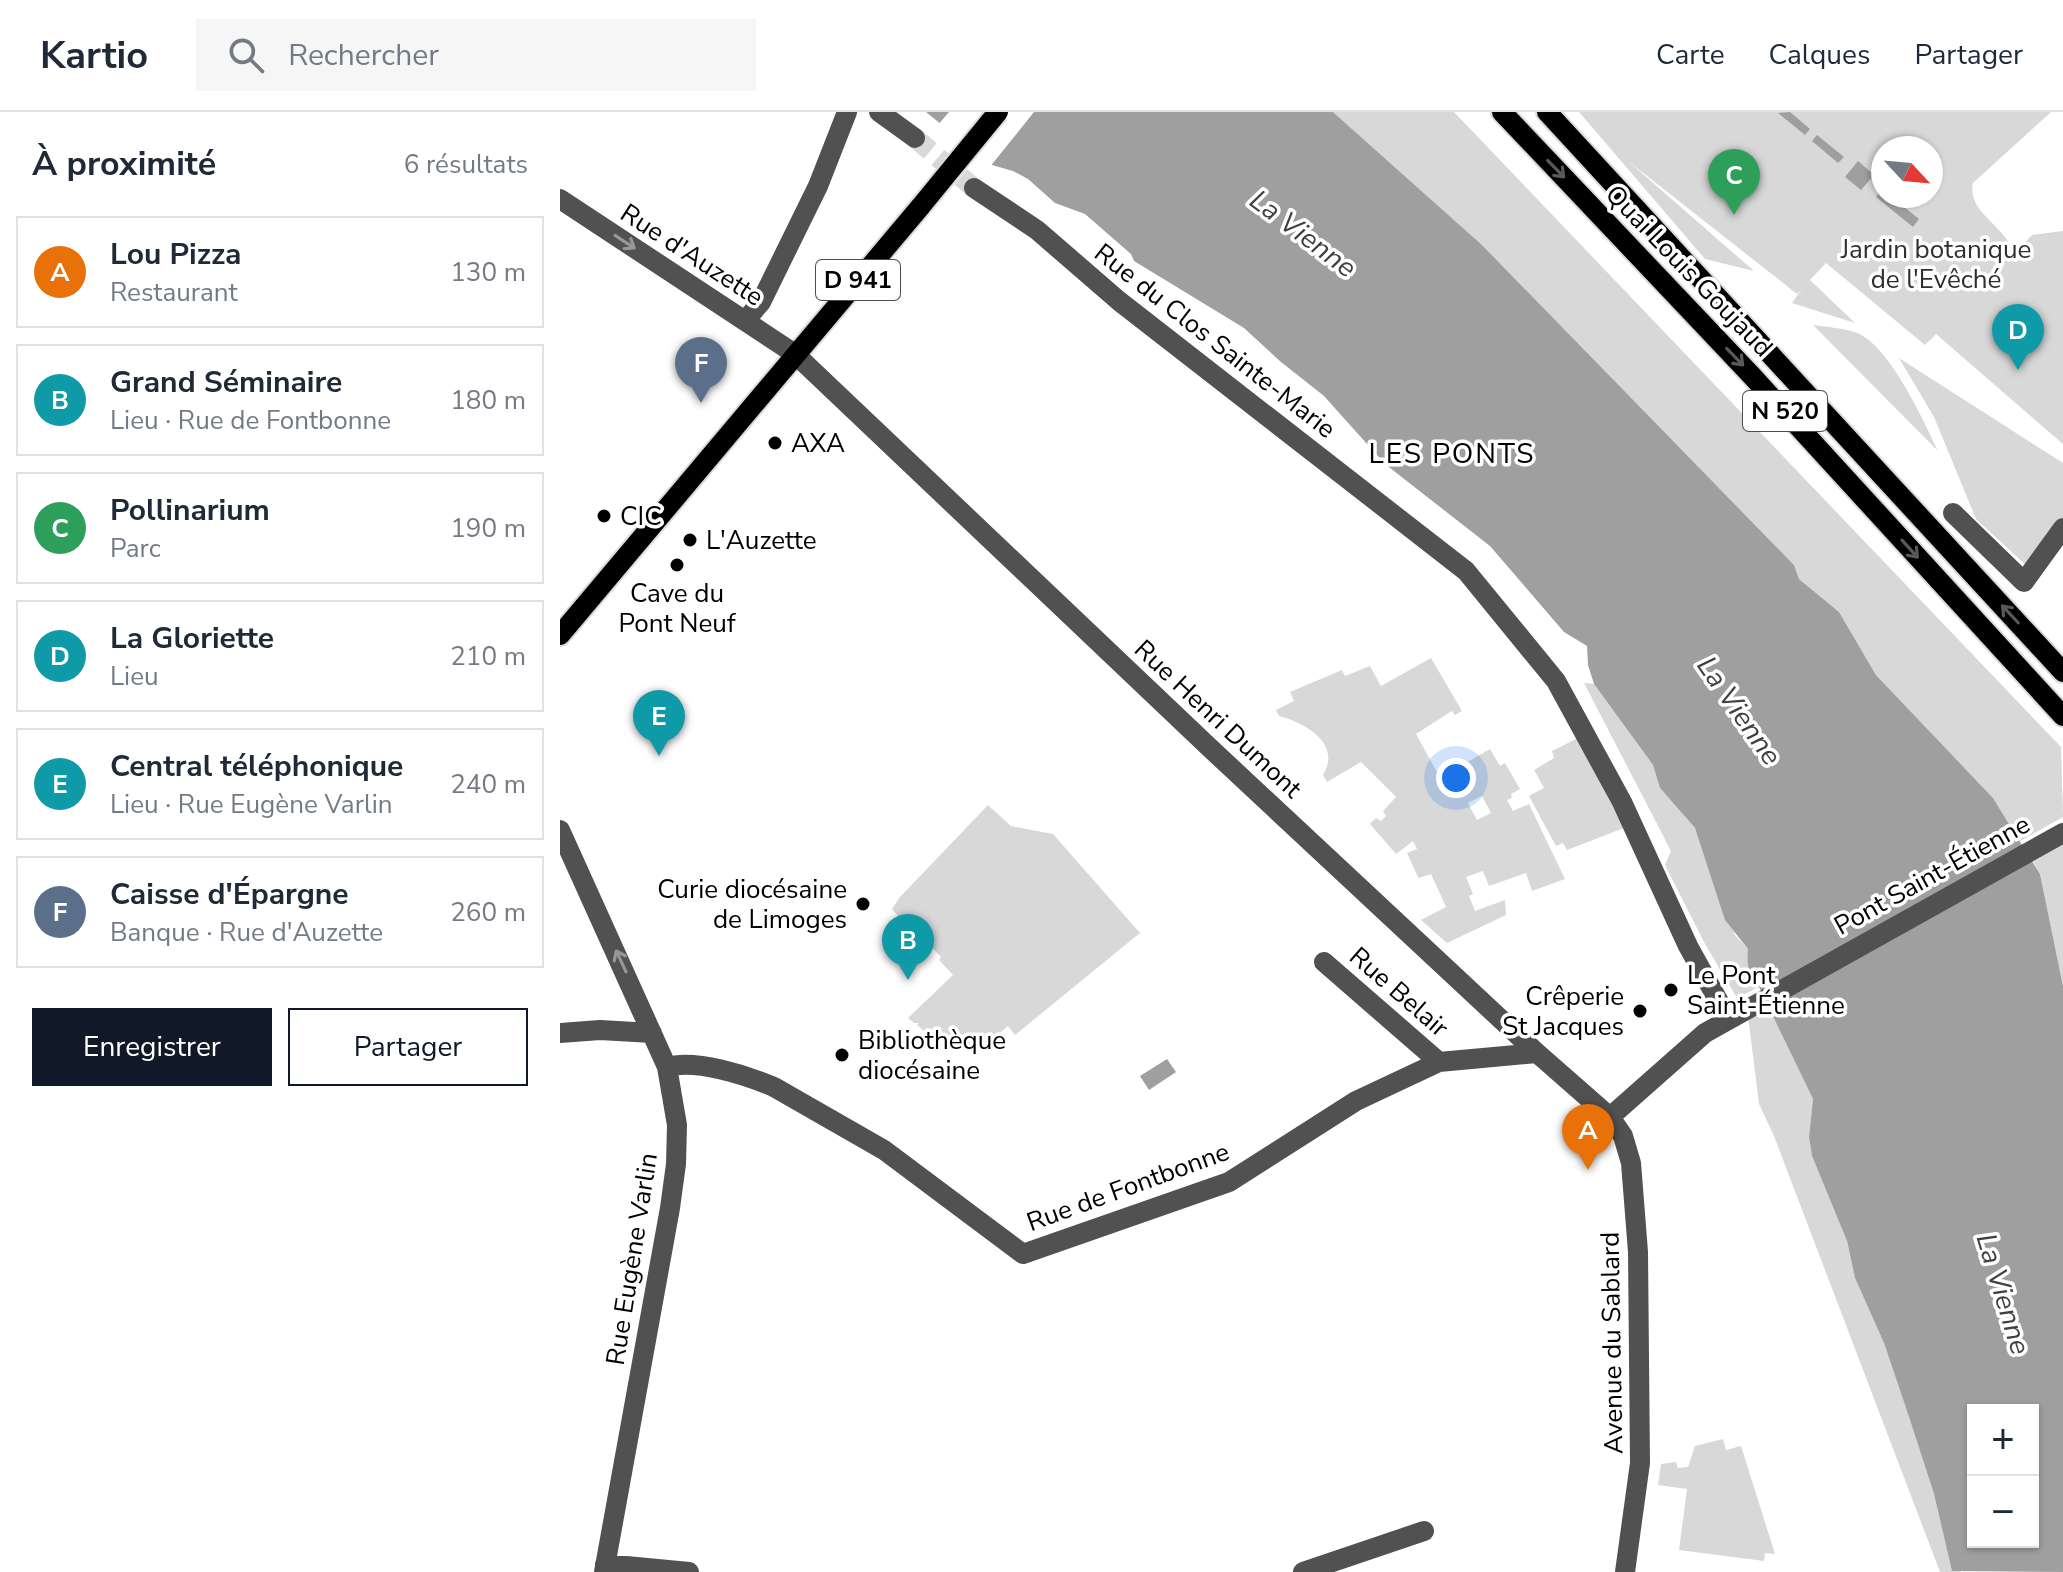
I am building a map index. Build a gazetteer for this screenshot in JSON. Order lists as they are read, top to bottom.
{
  "streets": {
    "main road": ["Quai Louis Goujaud", "D 941", "N 520"],
    "street": [
      "Rue d'Auzette",
      "Rue du Clos Sainte-Marie",
      "Rue Henri Dumont",
      "Pont Saint-Étienne",
      "Rue Belair",
      "Rue de Fontbonne",
      "Rue Eugène Varlin",
      "Avenue du Sablard"
    ]
  },
  "crossings": [
    ["Rue d'Auzette", "D 941"],
    ["Rue d'Auzette", "Rue Henri Dumont"],
    ["D 941", "Rue Henri Dumont"],
    ["Rue du Clos Sainte-Marie", "Pont Saint-Étienne"],
    ["Rue Henri Dumont", "Pont Saint-Étienne"],
    ["Rue Henri Dumont", "Rue de Fontbonne"],
    ["Rue Henri Dumont", "Avenue du Sablard"],
    ["Pont Saint-Étienne", "Avenue du Sablard"],
    ["Rue Belair", "Rue de Fontbonne"],
    ["Rue de Fontbonne", "Rue Eugène Varlin"]
  ],
  "one_way": ["Rue d'Auzette"],
  "districts": ["LES PONTS"],
  "water": ["La Vienne"],
  "parks": ["Jardin botanique de l'Evêché"],
  "places": [
    "AXA",
    "CIC",
    "L'Auzette",
    "Cave du Pont Neuf",
    "Curie diocésaine de Limoges",
    "Le Pont Saint-Étienne",
    "Crêperie St Jacques",
    "Bibliothèque diocésaine"
  ],
  "north": "bottom right",
  "page": {
    "header": "Kartio",
    "search": "Rechercher",
    "nav": ["Carte", "Calques", "Partager"],
    "heading": ["À proximité", "6 résultats"],
    "pins": [
      "C",
      "D",
      "F",
      "E",
      "B",
      "A"
    ],
    "list": [
      {
        "mark": "A",
        "name": "Lou Pizza",
        "note": "Restaurant",
        "value": "130 m"
      },
      {
        "mark": "B",
        "name": "Grand Séminaire",
        "note": "Lieu · Rue de Fontbonne",
        "value": "180 m"
      },
      {
        "mark": "C",
        "name": "Pollinarium",
        "note": "Parc",
        "value": "190 m"
      },
      {
        "mark": "D",
        "name": "La Gloriette",
        "note": "Lieu",
        "value": "210 m"
      },
      {
        "mark": "E",
        "name": "Central téléphonique",
        "note": "Lieu · Rue Eugène Varlin",
        "value": "240 m"
      },
      {
        "mark": "F",
        "name": "Caisse d'Épargne",
        "note": "Banque · Rue d'Auzette",
        "value": "260 m"
      }
    ],
    "buttons": ["Enregistrer", "Partager"],
    "map_buttons": ["+", "−"]
  }
}
